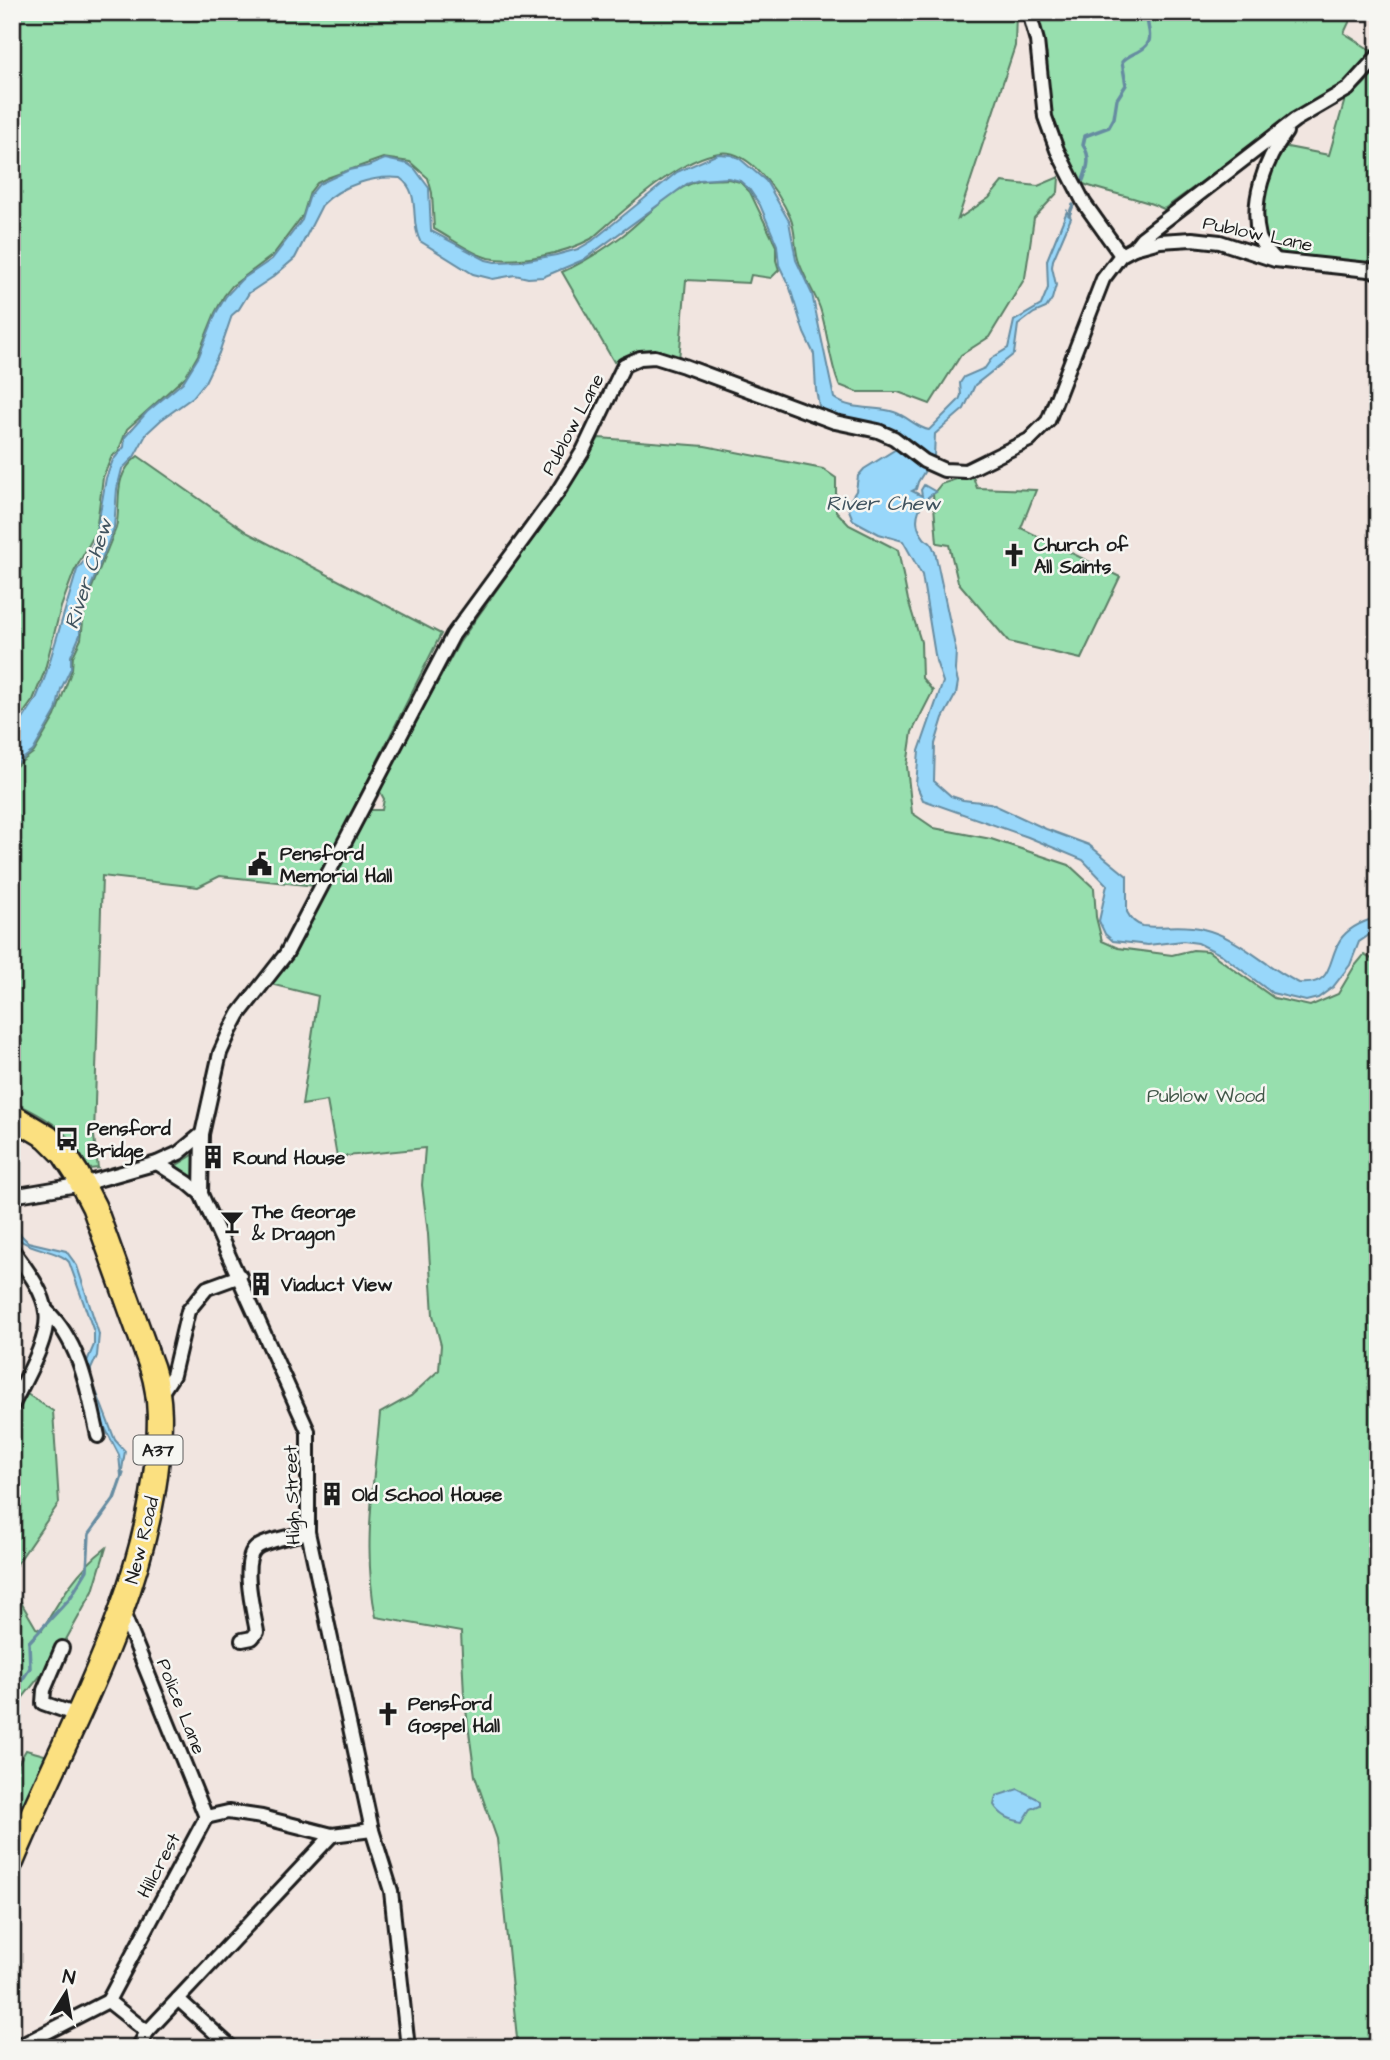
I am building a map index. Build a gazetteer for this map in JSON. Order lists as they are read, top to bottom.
{
  "streets": {
    "highway": ["A37", "New Road"],
    "street": [
      "Publow Lane",
      "High Street",
      "Police Lane",
      "Hillcrest"
    ]
  },
  "crossings": [
    ["Publow Lane", "High Street"],
    ["New Road", "Police Lane"],
    ["Police Lane", "Hillcrest"]
  ],
  "water": ["River Chew"],
  "parks": ["Publow Wood"],
  "places": {
    "church": ["Church of All Saints", "Pensford Gospel Hall"],
    "public building": ["Pensford Memorial Hall"],
    "bus stop": ["Pensford Bridge"],
    "building": ["Round House", "Viaduct View", "Old School House"],
    "bar": ["The George & Dragon"]
  },
  "north": "top"
}
